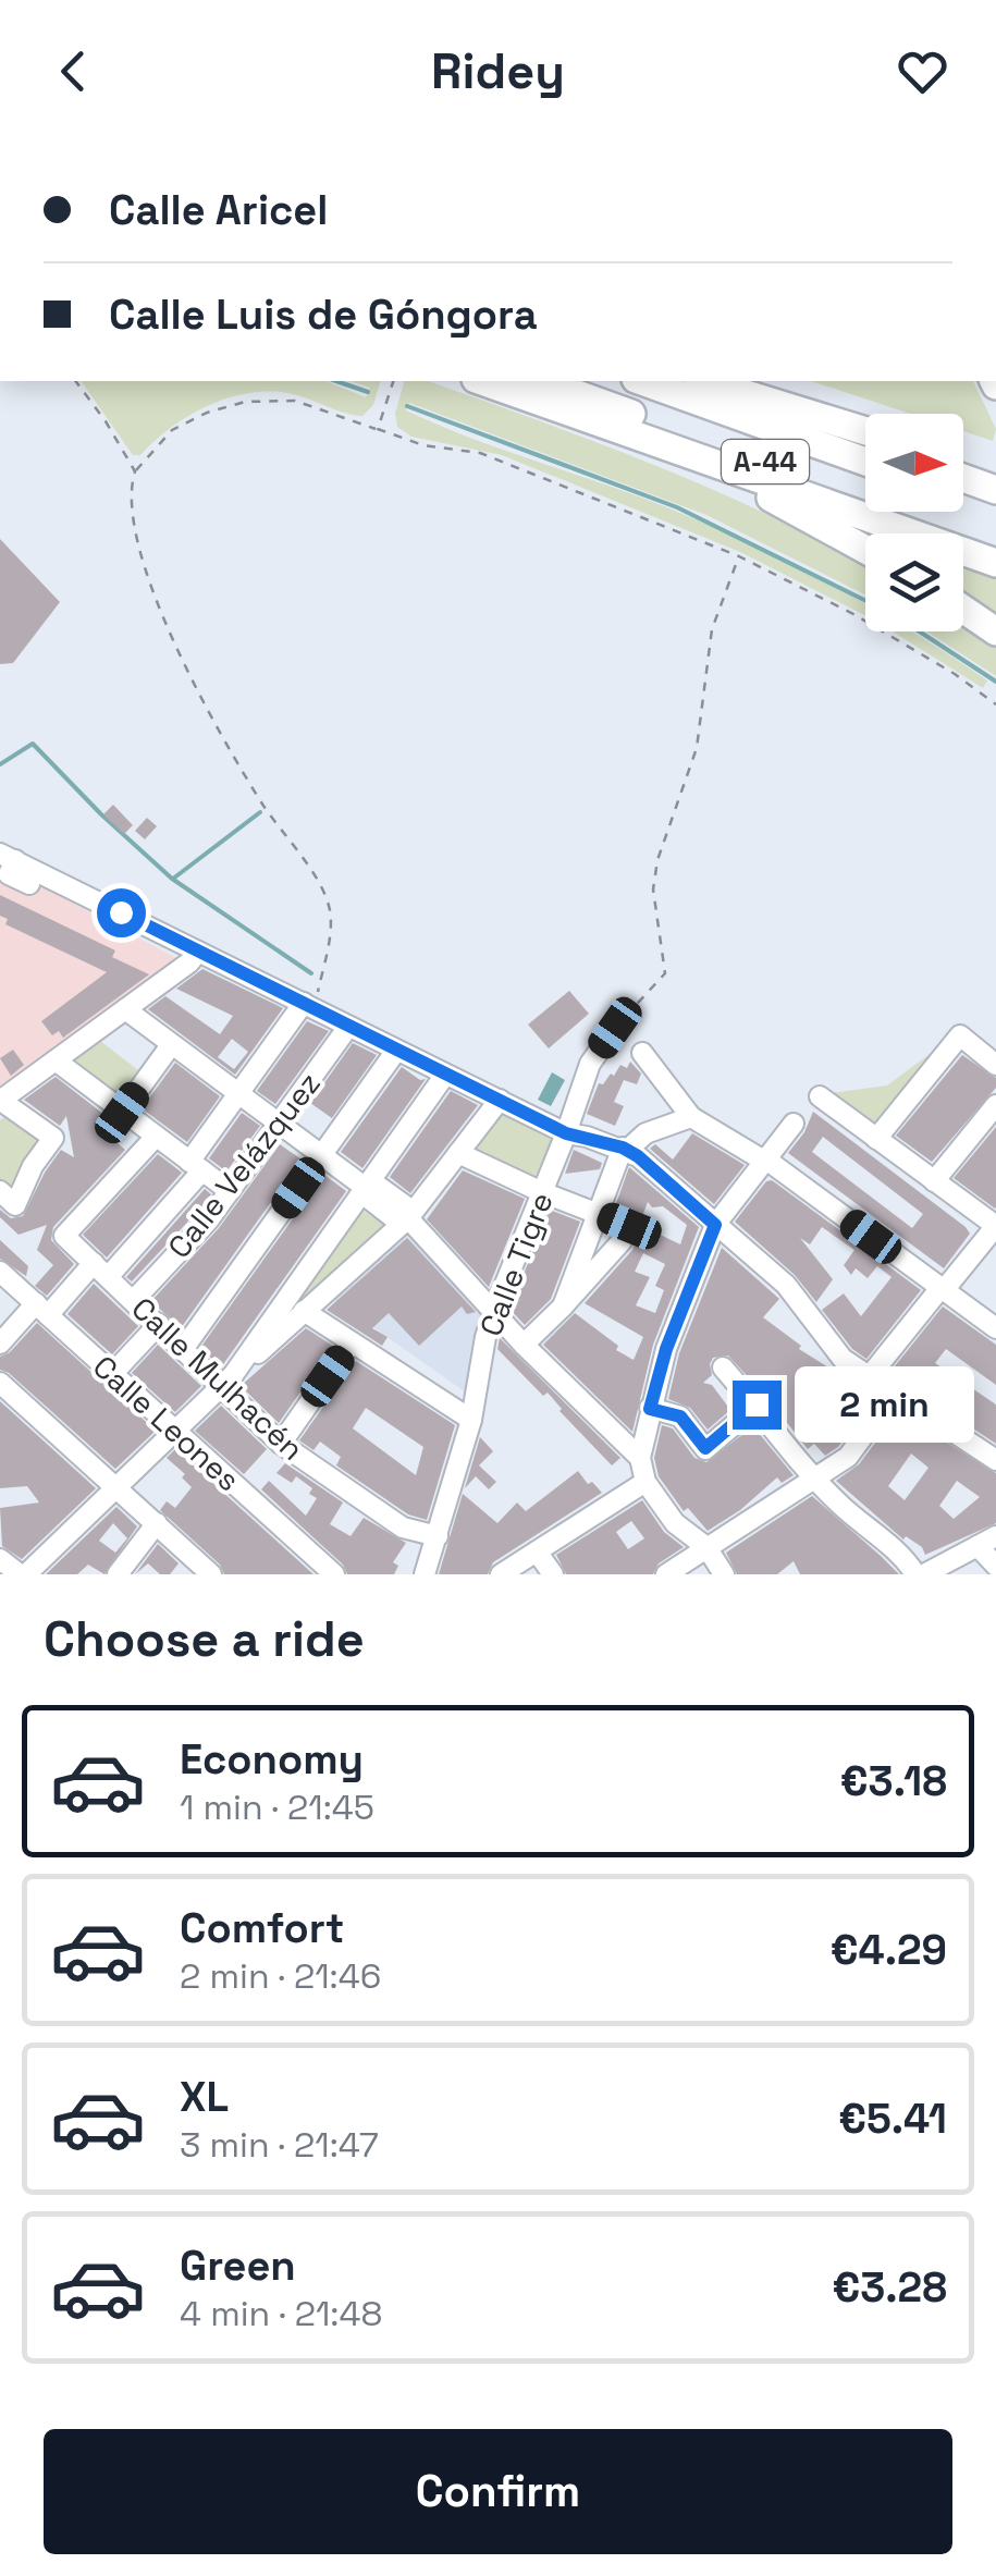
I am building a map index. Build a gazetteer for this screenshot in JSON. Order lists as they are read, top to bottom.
{
  "streets": {
    "highway": ["A-44"],
    "street": [
      "Calle Velázquez",
      "Calle Tigre",
      "Calle Mulhacén",
      "Calle Leones"
    ]
  },
  "crossings": [
    ["Calle Velázquez", "Calle Mulhacén"],
    ["Calle Tigre", "Calle Mulhacén"]
  ],
  "north": "right",
  "page": {
    "header": "Ridey",
    "banner": ["Calle Aricel", "Calle Luis de Góngora"],
    "bubble": "2 min",
    "heading": "Choose a ride",
    "list": [
      {
        "name": "Economy",
        "note": "1 min · 21:45",
        "value": "€3.18"
      },
      {
        "name": "Comfort",
        "note": "2 min · 21:46",
        "value": "€4.29"
      },
      {
        "name": "XL",
        "note": "3 min · 21:47",
        "value": "€5.41"
      },
      {
        "name": "Green",
        "note": "4 min · 21:48",
        "value": "€3.28"
      }
    ],
    "buttons": "Confirm"
  }
}
